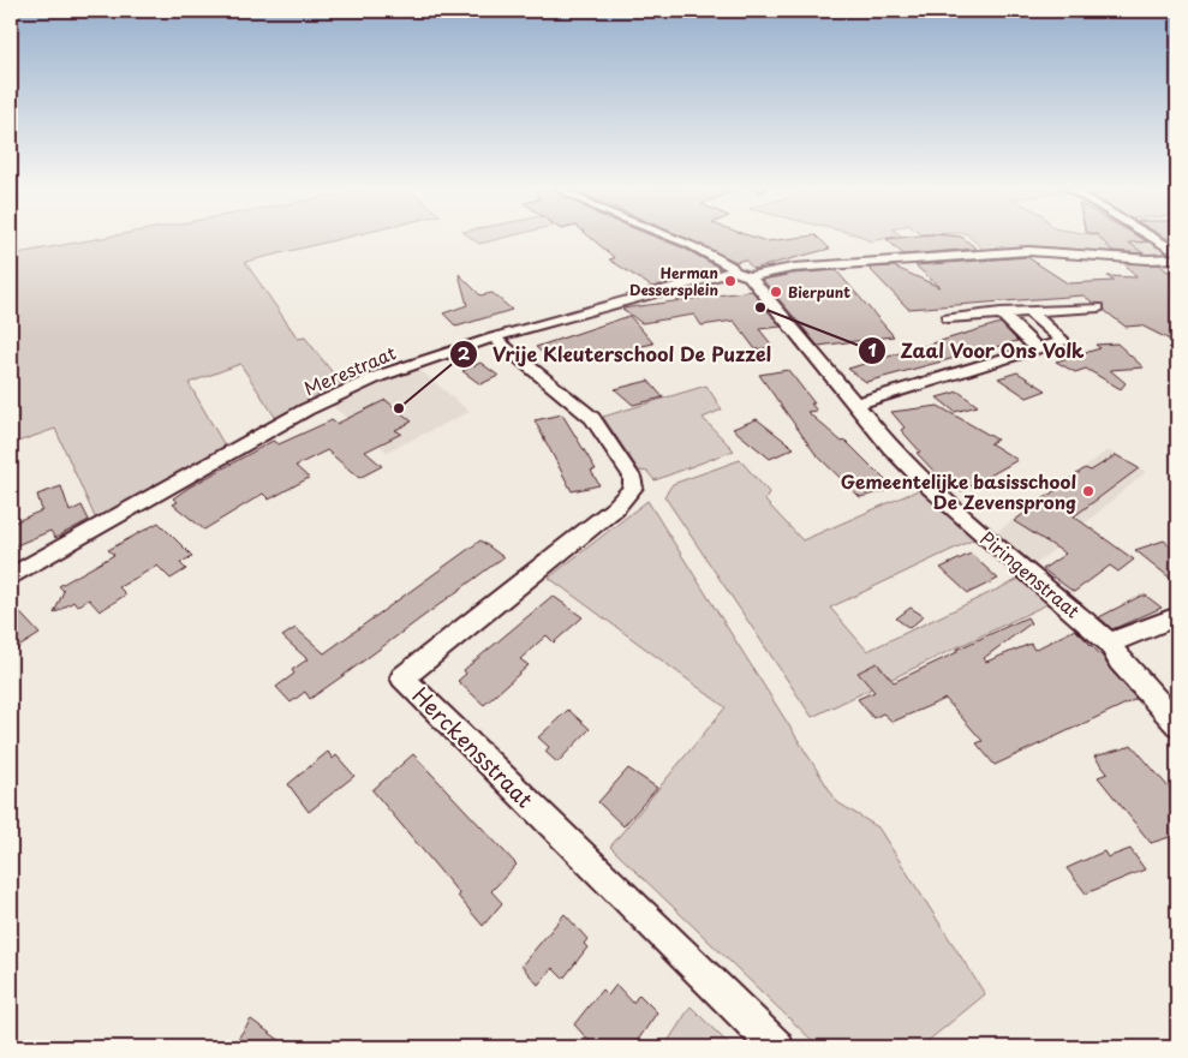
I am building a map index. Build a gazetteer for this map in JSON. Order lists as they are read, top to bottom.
{
  "streets": {
    "street": ["Merestraat", "Piringenstraat", "Herckensstraat"]
  },
  "crossings": [
    ["Merestraat", "Herckensstraat"]
  ],
  "places": [
    "Herman Dessersplein",
    "Bierpunt",
    "Zaal Voor Ons Volk",
    "Vrije Kleuterschool De Puzzel",
    "Gemeentelijke basisschool De Zevensprong"
  ]
}
